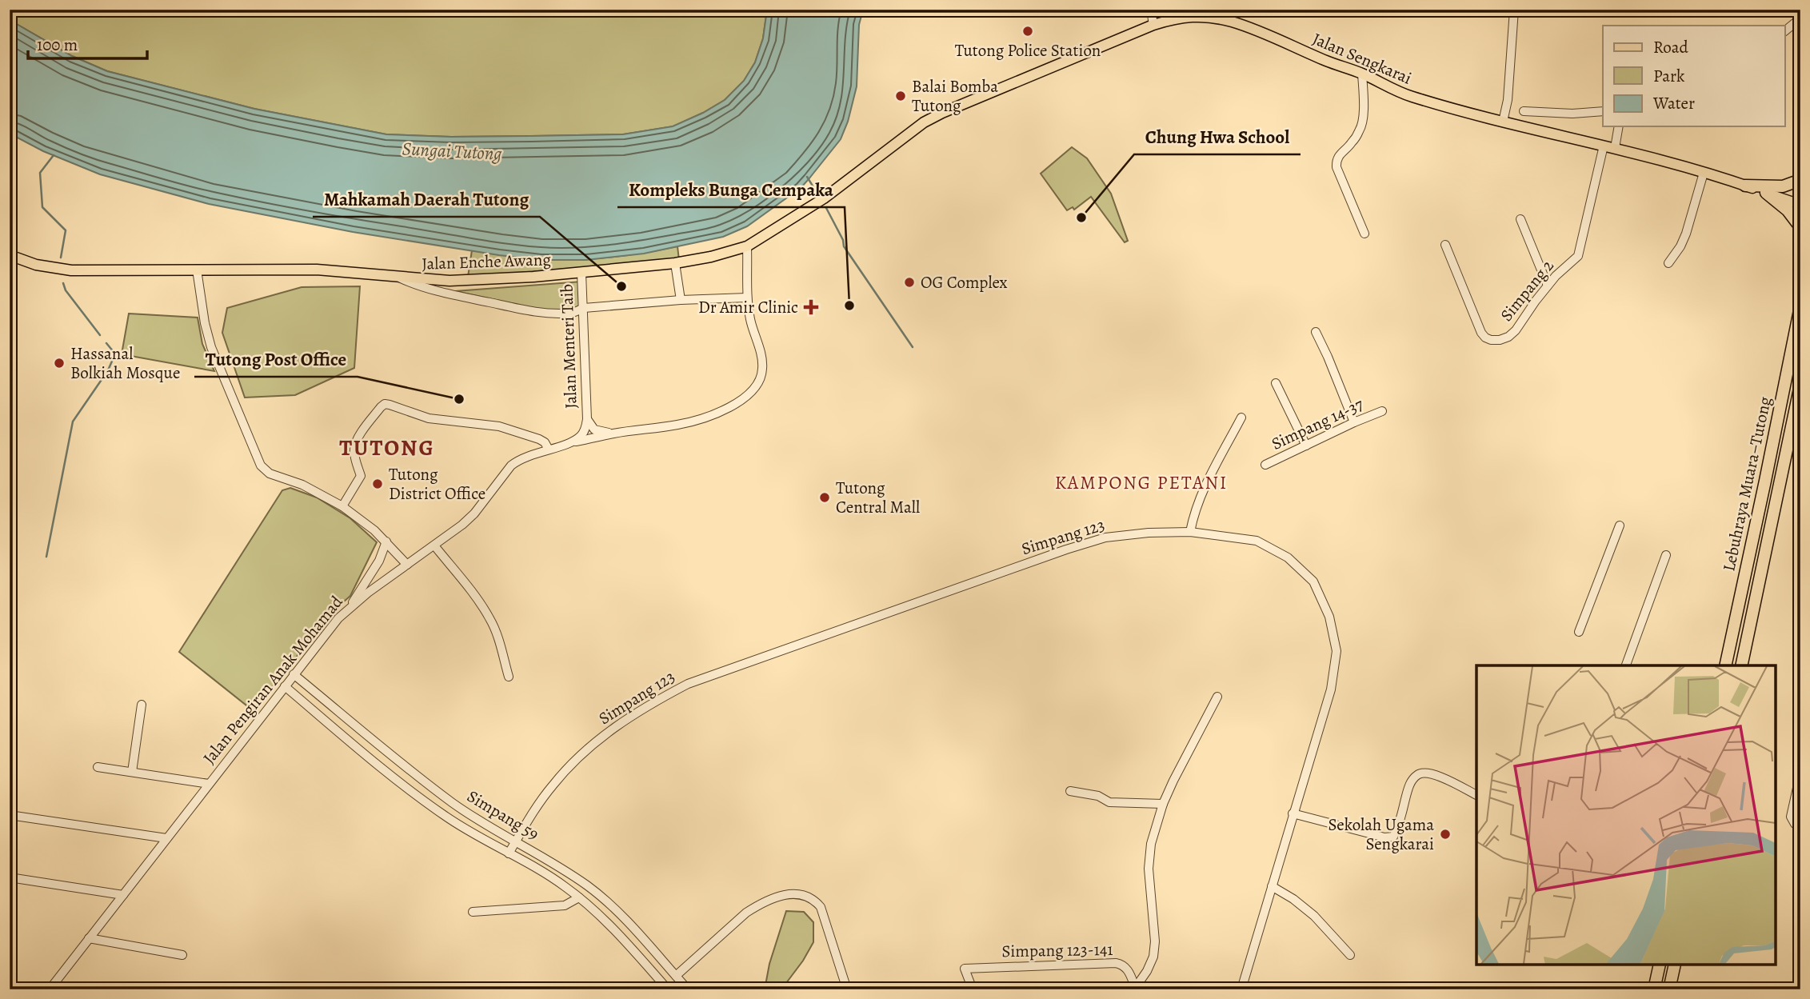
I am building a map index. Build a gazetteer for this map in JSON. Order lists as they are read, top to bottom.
{
  "streets": {
    "highway": ["Lebuhraya Muara–Tutong"],
    "main road": ["Jalan Sengkarai", "Jalan Enche Awang"],
    "street": [
      "Simpang 2",
      "Jalan Menteri Taib",
      "Simpang 14-37",
      "Simpang 123",
      "Jalan Pengiran Anak Mohamad",
      "Simpang 59",
      "Simpang 123-141"
    ]
  },
  "crossings": [
    ["Jalan Sengkarai", "Jalan Enche Awang"],
    ["Jalan Sengkarai", "Simpang 2"],
    ["Jalan Enche Awang", "Jalan Menteri Taib"],
    ["Simpang 123", "Simpang 59"],
    ["Jalan Pengiran Anak Mohamad", "Simpang 59"]
  ],
  "districts": ["TUTONG", "KAMPONG PETANI"],
  "water": ["Sungai Tutong"],
  "places": {
    "other": [
      "Tutong Police Station",
      "Balai Bomba Tutong",
      "Chung Hwa School",
      "OG Complex",
      "Mahkamah Daerah Tutong",
      "Kompleks Bunga Cempaka",
      "Hassanal Bolkiah Mosque",
      "Tutong Post Office",
      "Tutong District Office",
      "Tutong Central Mall",
      "Sekolah Ugama Sengkarai"
    ],
    "health": ["Dr Amir Clinic"]
  },
  "legend": ["Road", "Park", "Water"],
  "scale_bar": "100 m"
}
